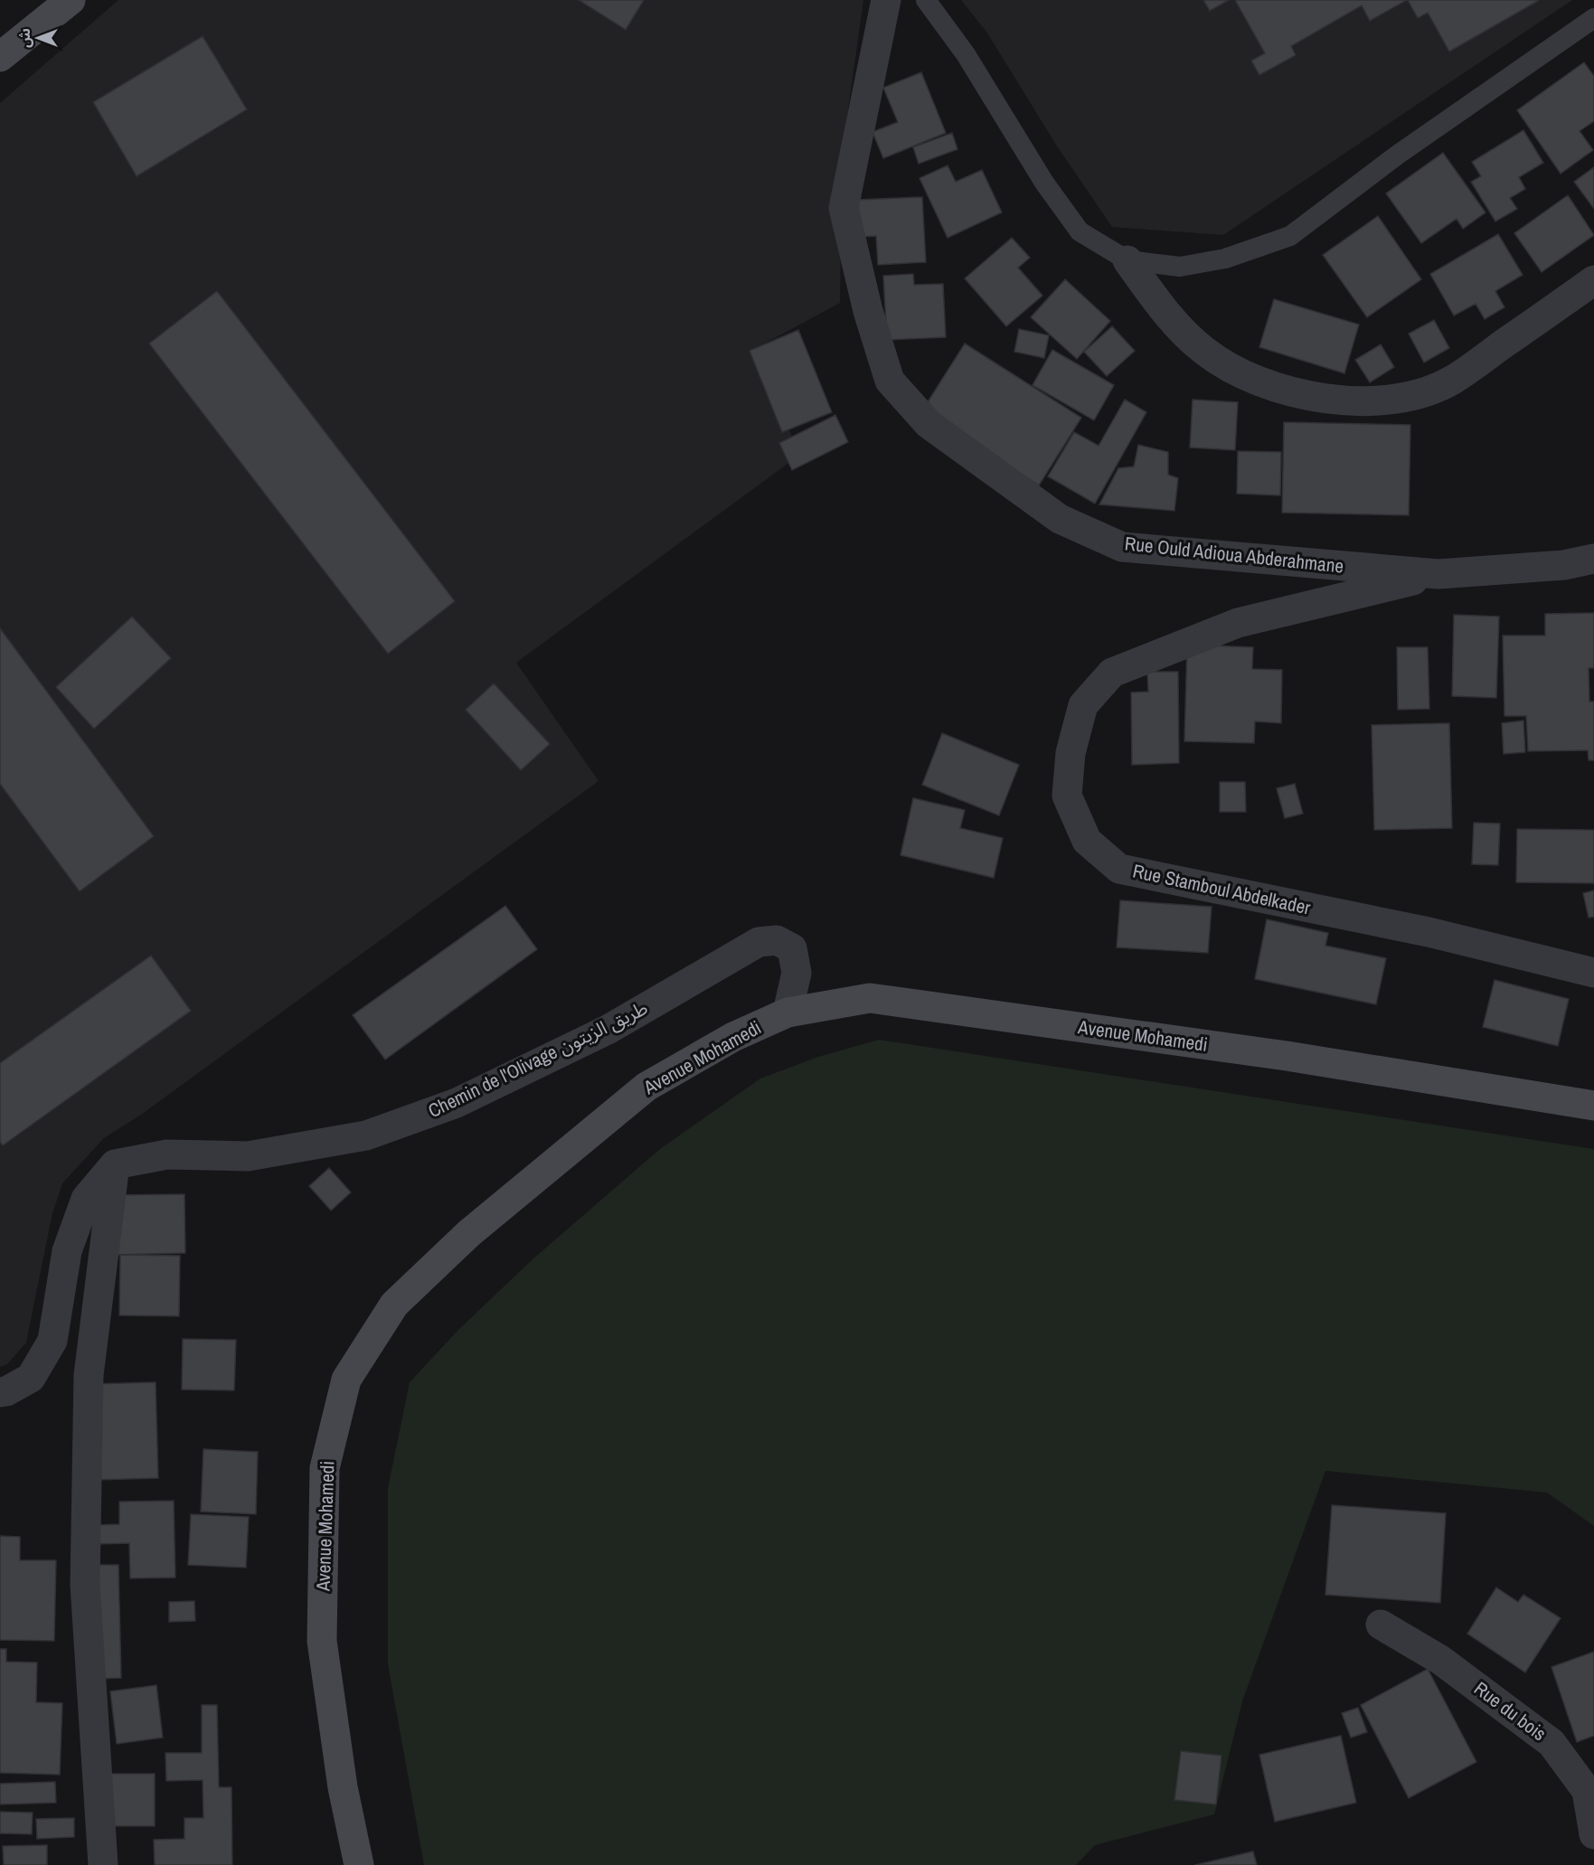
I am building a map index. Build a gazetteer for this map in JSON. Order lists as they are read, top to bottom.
{
  "streets": {
    "main road": ["Avenue Mohamedi"],
    "street": [
      "Rue Ould Adioua Abderahmane",
      "Rue Stamboul Abdelkader",
      "Chemin de l'Olivage طريق الزيتون",
      "Rue du bois"
    ]
  },
  "crossings": [
    ["Rue Ould Adioua Abderahmane", "Rue Stamboul Abdelkader"],
    ["Avenue Mohamedi", "Chemin de l'Olivage طريق الزيتون"]
  ],
  "north": "left"
}
